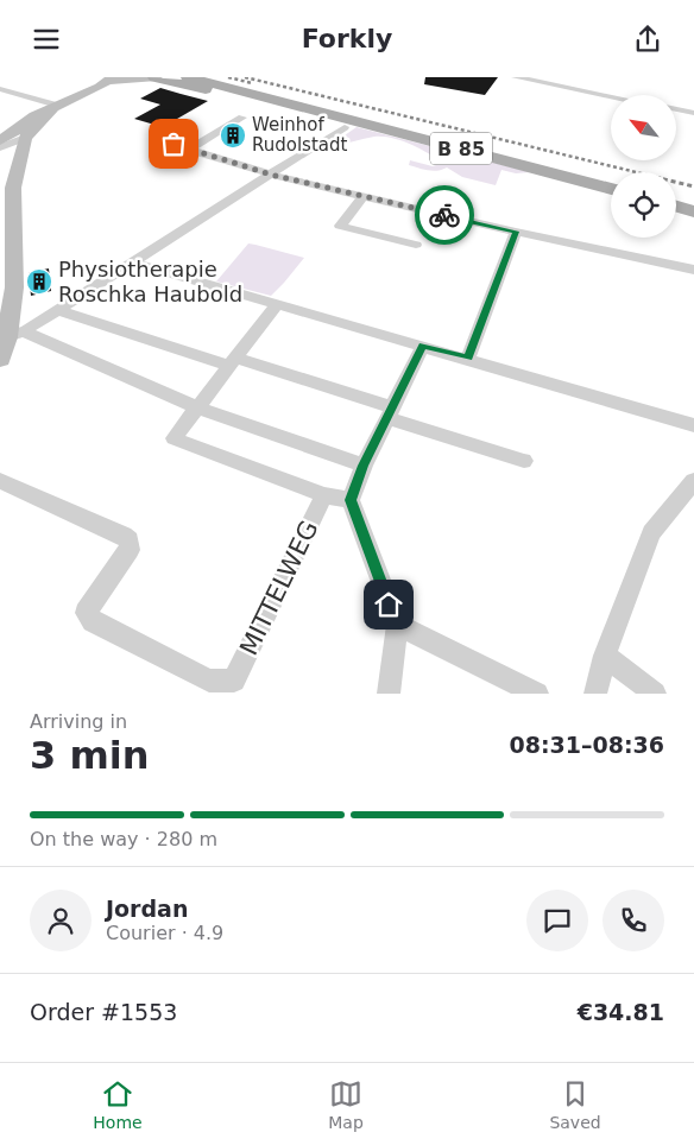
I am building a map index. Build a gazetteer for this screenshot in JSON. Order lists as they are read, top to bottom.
{
  "streets": {
    "main road": ["B 85"],
    "street": ["MITTELWEG"]
  },
  "places": {
    "building": ["Weinhof Rudolstadt", "Physiotherapie Roschka Haubold"]
  },
  "north": "top left",
  "page": {
    "header": "Forkly",
    "heading": ["3 min", "Arriving in", "08:31–08:36"],
    "panel": [
      "Jordan",
      "Courier · 4.9",
      "Order #1553",
      "€34.81"
    ],
    "bar": "On the way · 280 m",
    "tabs": ["Home", "Map", "Saved"]
  }
}
